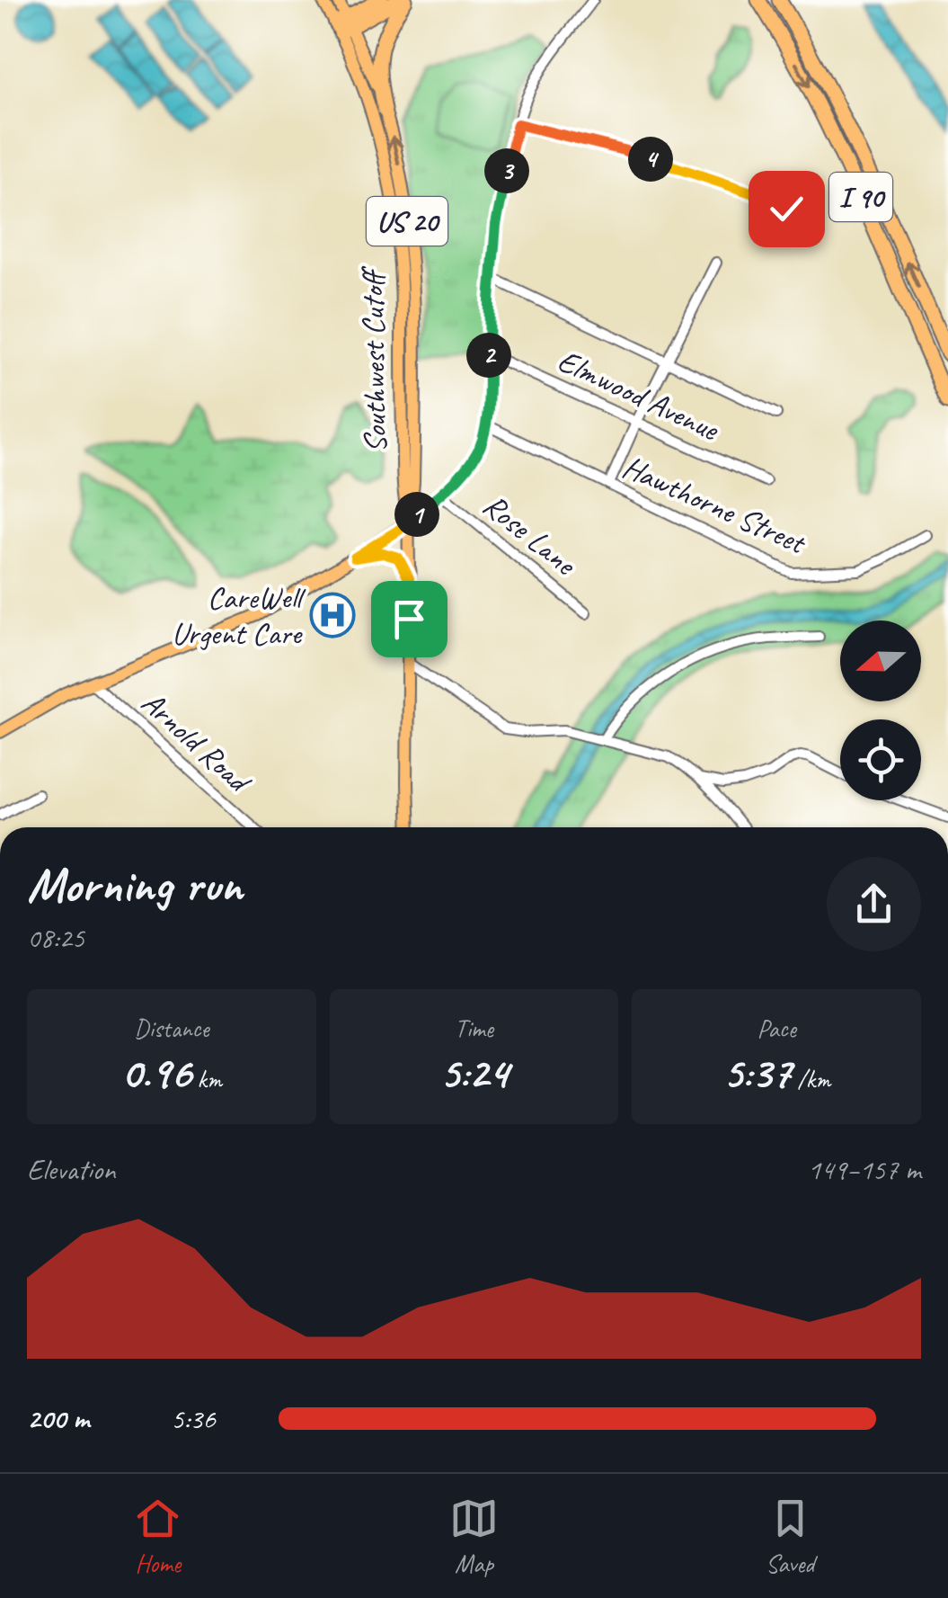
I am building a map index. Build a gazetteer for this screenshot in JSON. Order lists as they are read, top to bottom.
{
  "streets": {
    "highway": ["I 90"],
    "main road": ["US 20", "Southwest Cutoff"],
    "street": [
      "Elmwood Avenue",
      "Hawthorne Street",
      "Rose Lane",
      "Arnold Road"
    ]
  },
  "places": {
    "hospital": ["CareWell Urgent Care"]
  },
  "north": "left",
  "page": {
    "pins": [
      "4",
      "3",
      "2",
      "1"
    ],
    "heading": ["Morning run", "08:25"],
    "stats": [
      ["Distance", "0.96 km"],
      ["Time", "5:24"],
      ["Pace", "5:37 /km"]
    ],
    "chart": ["Elevation", "149–157 m"],
    "list": [
      {
        "name": "200 m",
        "note": "5:36"
      }
    ],
    "tabs": ["Home", "Map", "Saved"]
  }
}
